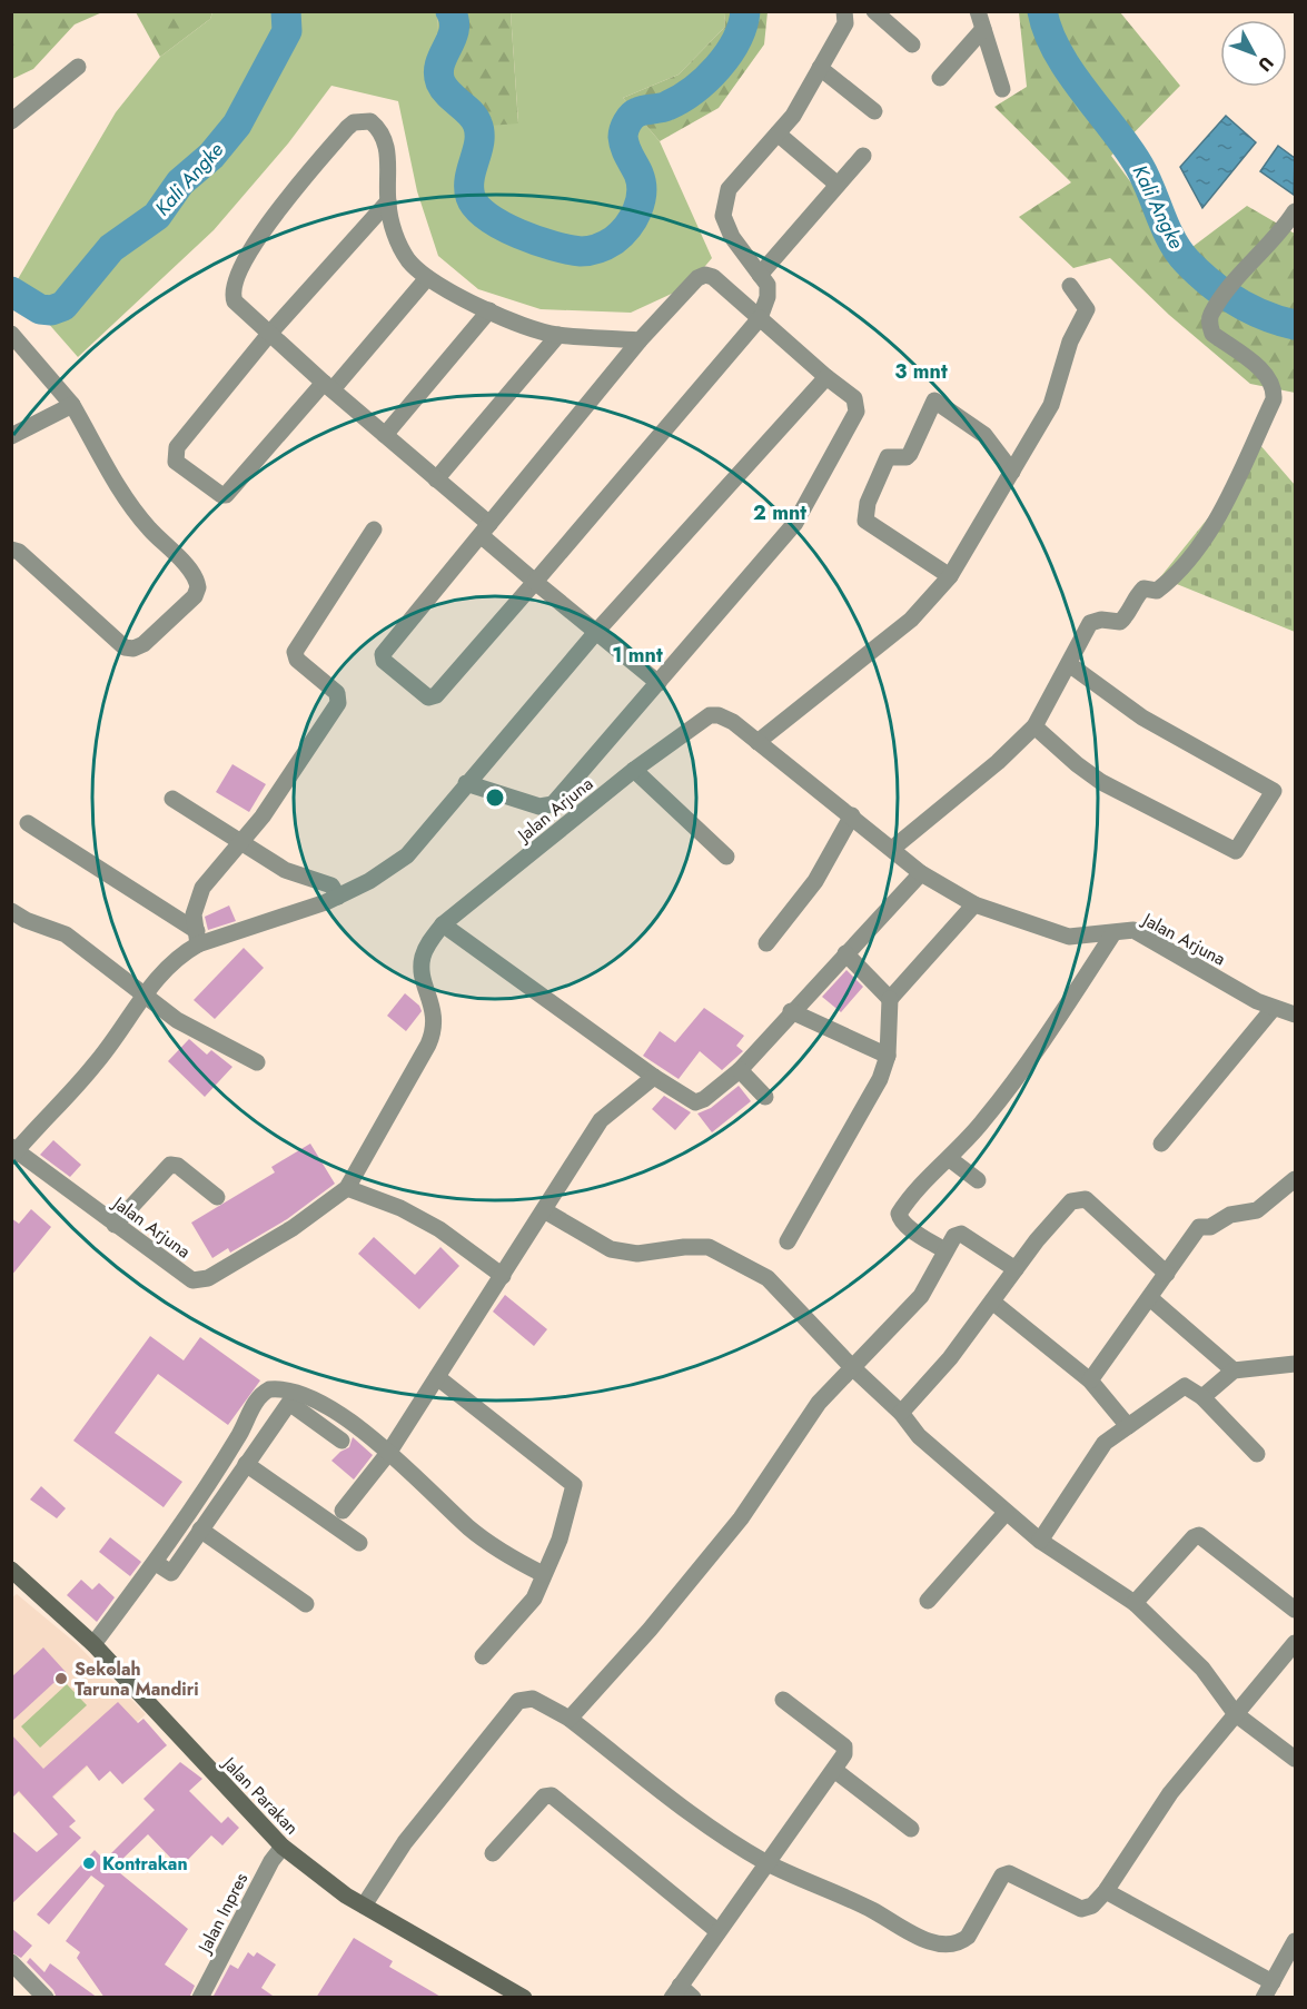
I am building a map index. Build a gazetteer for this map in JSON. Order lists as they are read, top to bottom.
{
  "streets": {
    "street": ["Jalan Arjuna", "Jalan Parakan", "Jalan Inpres"]
  },
  "crossings": [
    ["Jalan Parakan", "Jalan Inpres"]
  ],
  "water": ["Kali Angke"],
  "places": ["Sekolah Taruna Mandiri", "Kontrakan"],
  "north": "bottom right",
  "rings": ["3 mnt", "2 mnt", "1 mnt"]
}
